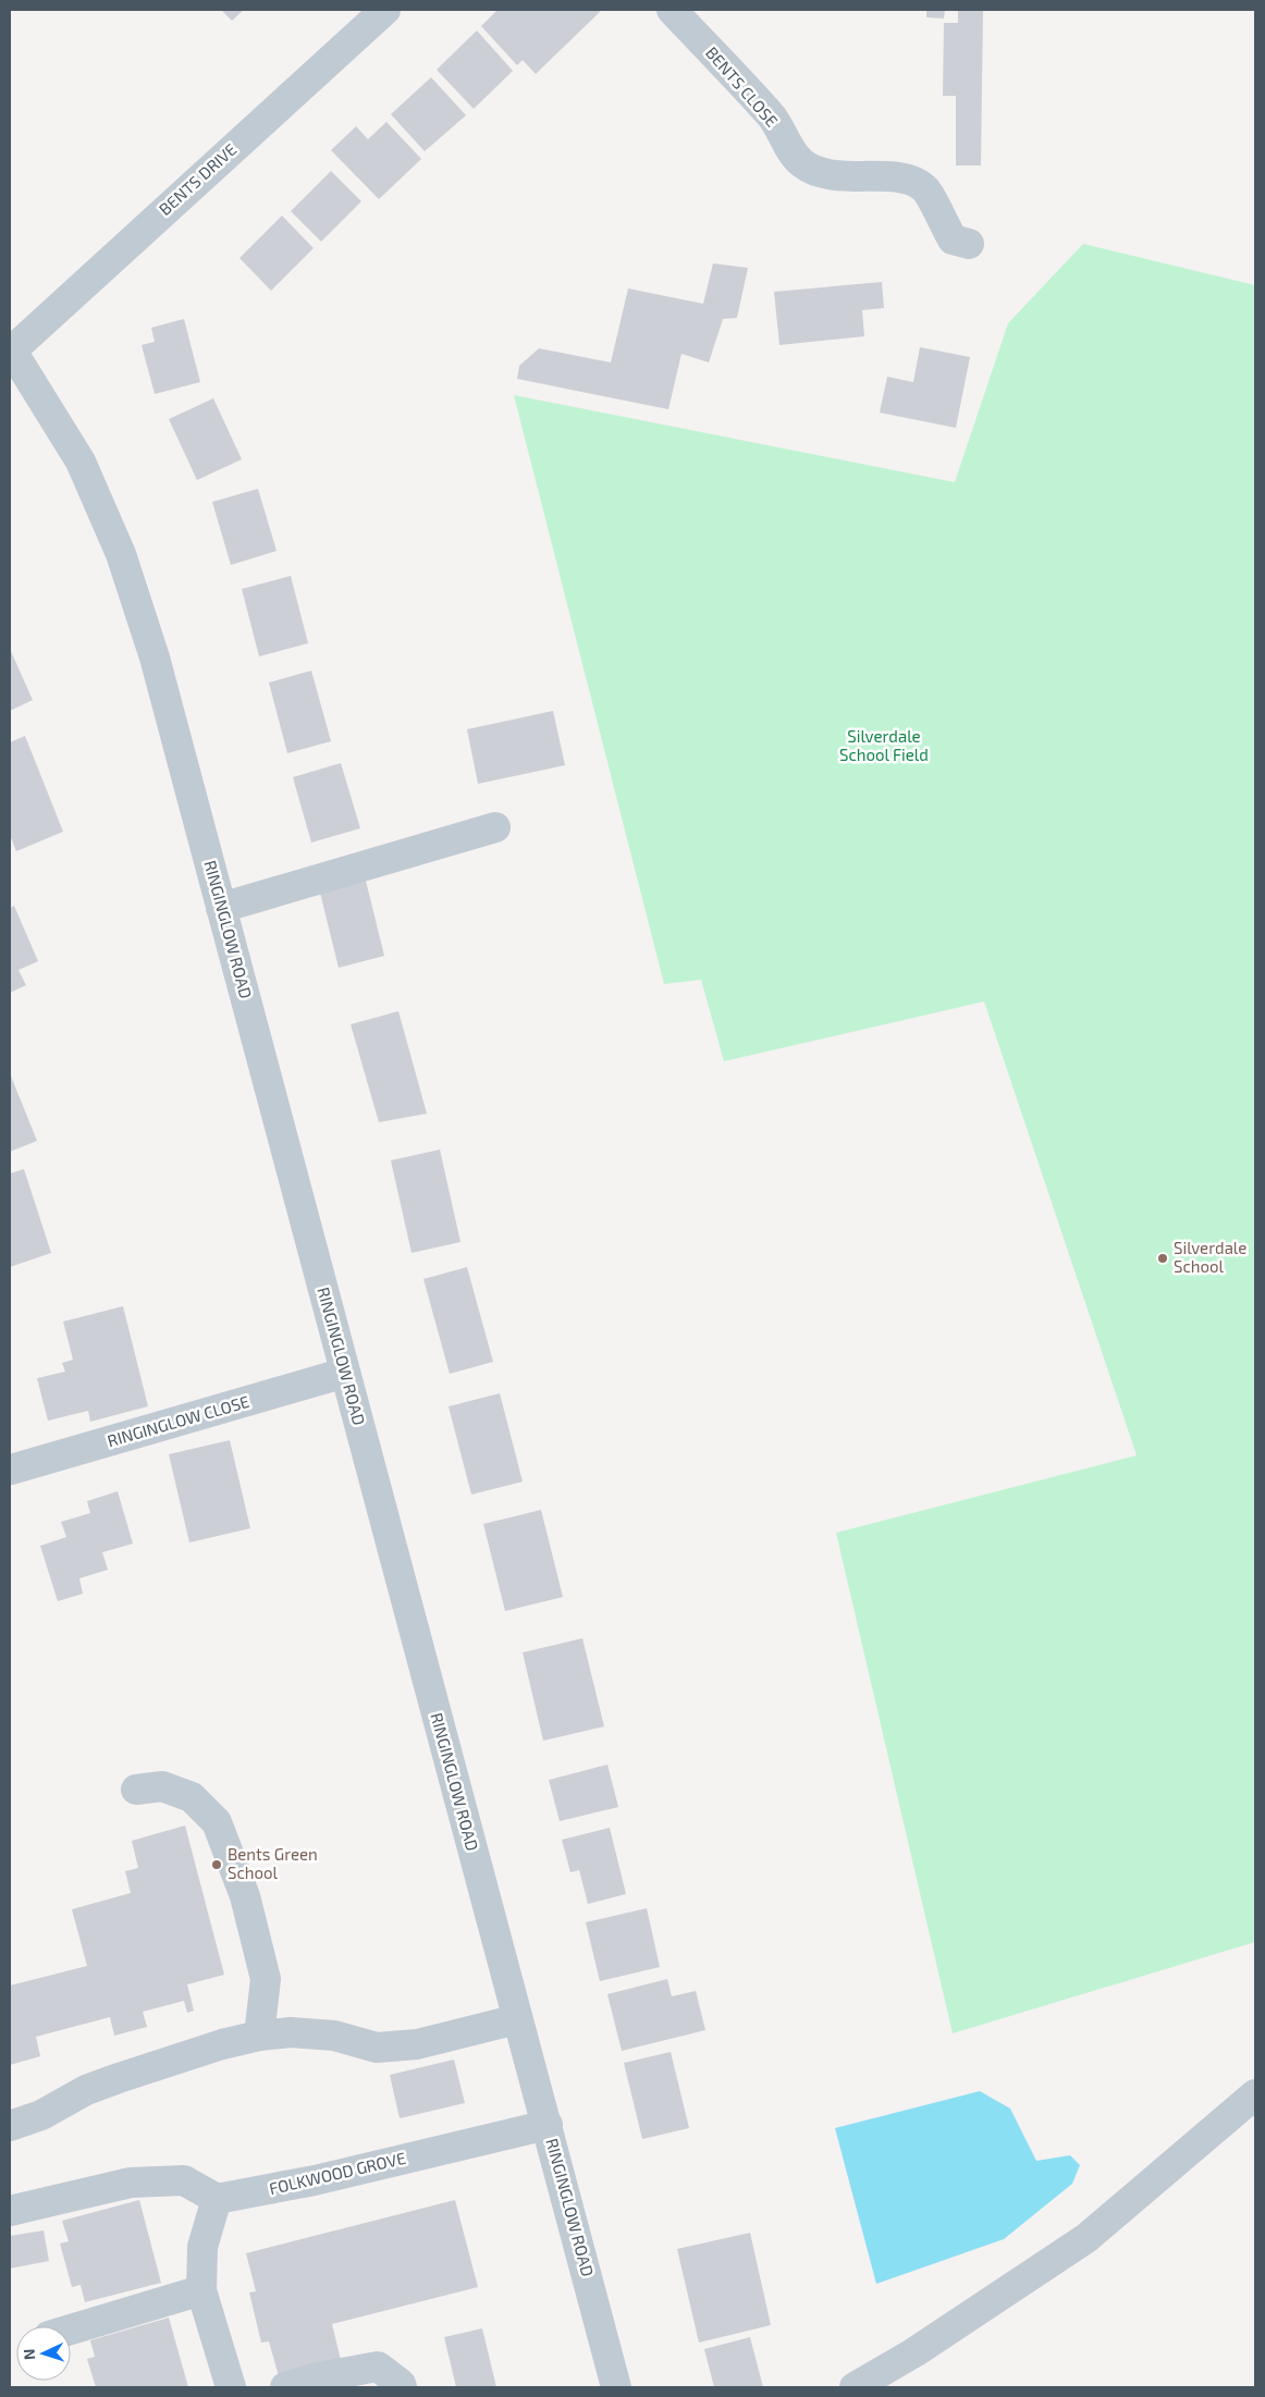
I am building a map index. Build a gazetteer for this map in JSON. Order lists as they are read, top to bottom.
{
  "streets": {
    "street": [
      "BENTS CLOSE",
      "BENTS DRIVE",
      "RINGINGLOW ROAD",
      "RINGINGLOW CLOSE",
      "FOLKWOOD GROVE"
    ]
  },
  "crossings": [
    ["BENTS DRIVE", "RINGINGLOW ROAD"],
    ["RINGINGLOW ROAD", "RINGINGLOW CLOSE"],
    ["RINGINGLOW ROAD", "FOLKWOOD GROVE"]
  ],
  "parks": ["Silverdale School Field"],
  "places": ["Silverdale School", "Bents Green School"],
  "north": "left"
}
